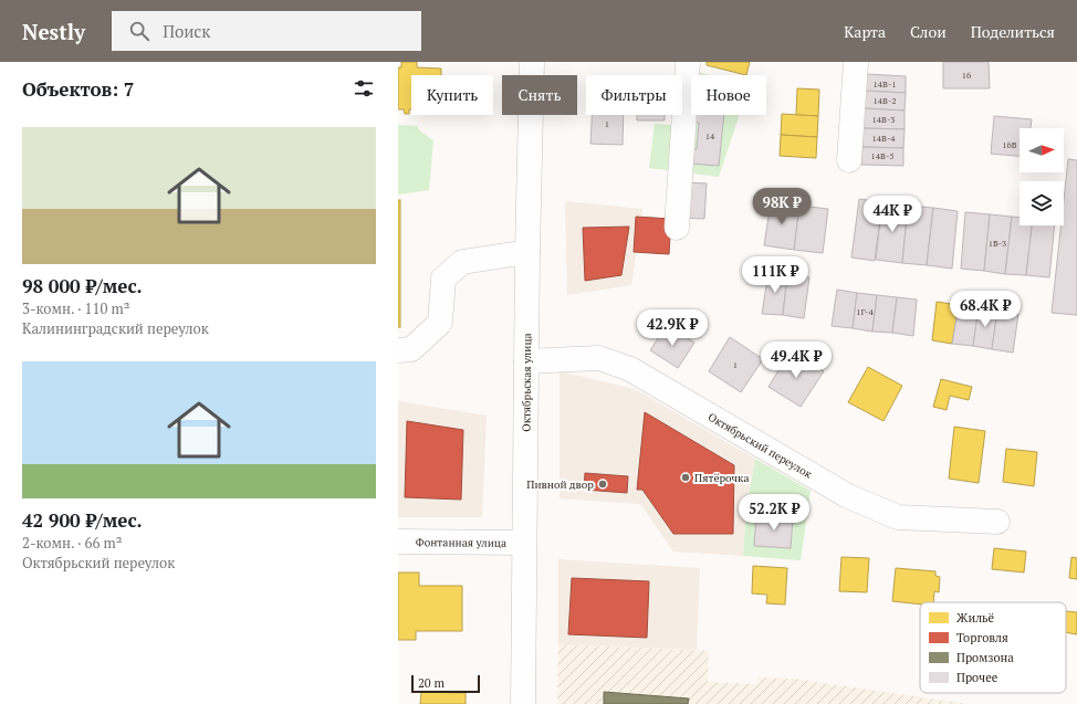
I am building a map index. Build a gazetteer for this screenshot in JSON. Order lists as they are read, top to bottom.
{
  "streets": {
    "street": ["Октябрьская улица", "Октябрьский переулок", "Фонтанная улица"]
  },
  "crossings": [
    ["Октябрьская улица", "Октябрьский переулок"],
    ["Октябрьская улица", "Фонтанная улица"]
  ],
  "places": ["Пятёрочка", "Пивной двор"],
  "house_numbers": [
    "16",
    "14В-1",
    "14В-2",
    "14В-3",
    "1",
    "14",
    "14В-4",
    "16Б",
    "14В-5",
    "1Б-3",
    "1Г-4",
    "1"
  ],
  "legend": [
    "Жильё",
    "Торговля",
    "Промзона",
    "Прочее"
  ],
  "scale_bar": "20 m",
  "north": "right",
  "page": {
    "header": "Nestly",
    "search": "Поиск",
    "nav": ["Карта", "Слои", "Поделиться"],
    "heading": "Объектов: 7",
    "chip": [
      "Купить",
      "Снять",
      "Фильтры",
      "Новое"
    ],
    "list": [
      {
        "name": "98 000 ₽/мес.",
        "note": "3-комн. · 110 m² · Калининградский переулок"
      },
      {
        "name": "42 900 ₽/мес.",
        "note": "2-комн. · 66 m² · Октябрьский переулок"
      }
    ],
    "price": [
      "98K ₽",
      "44K ₽",
      "111K ₽",
      "68.4K ₽",
      "42.9K ₽",
      "49.4K ₽",
      "52.2K ₽"
    ],
    "scale": "20 m"
  }
}
